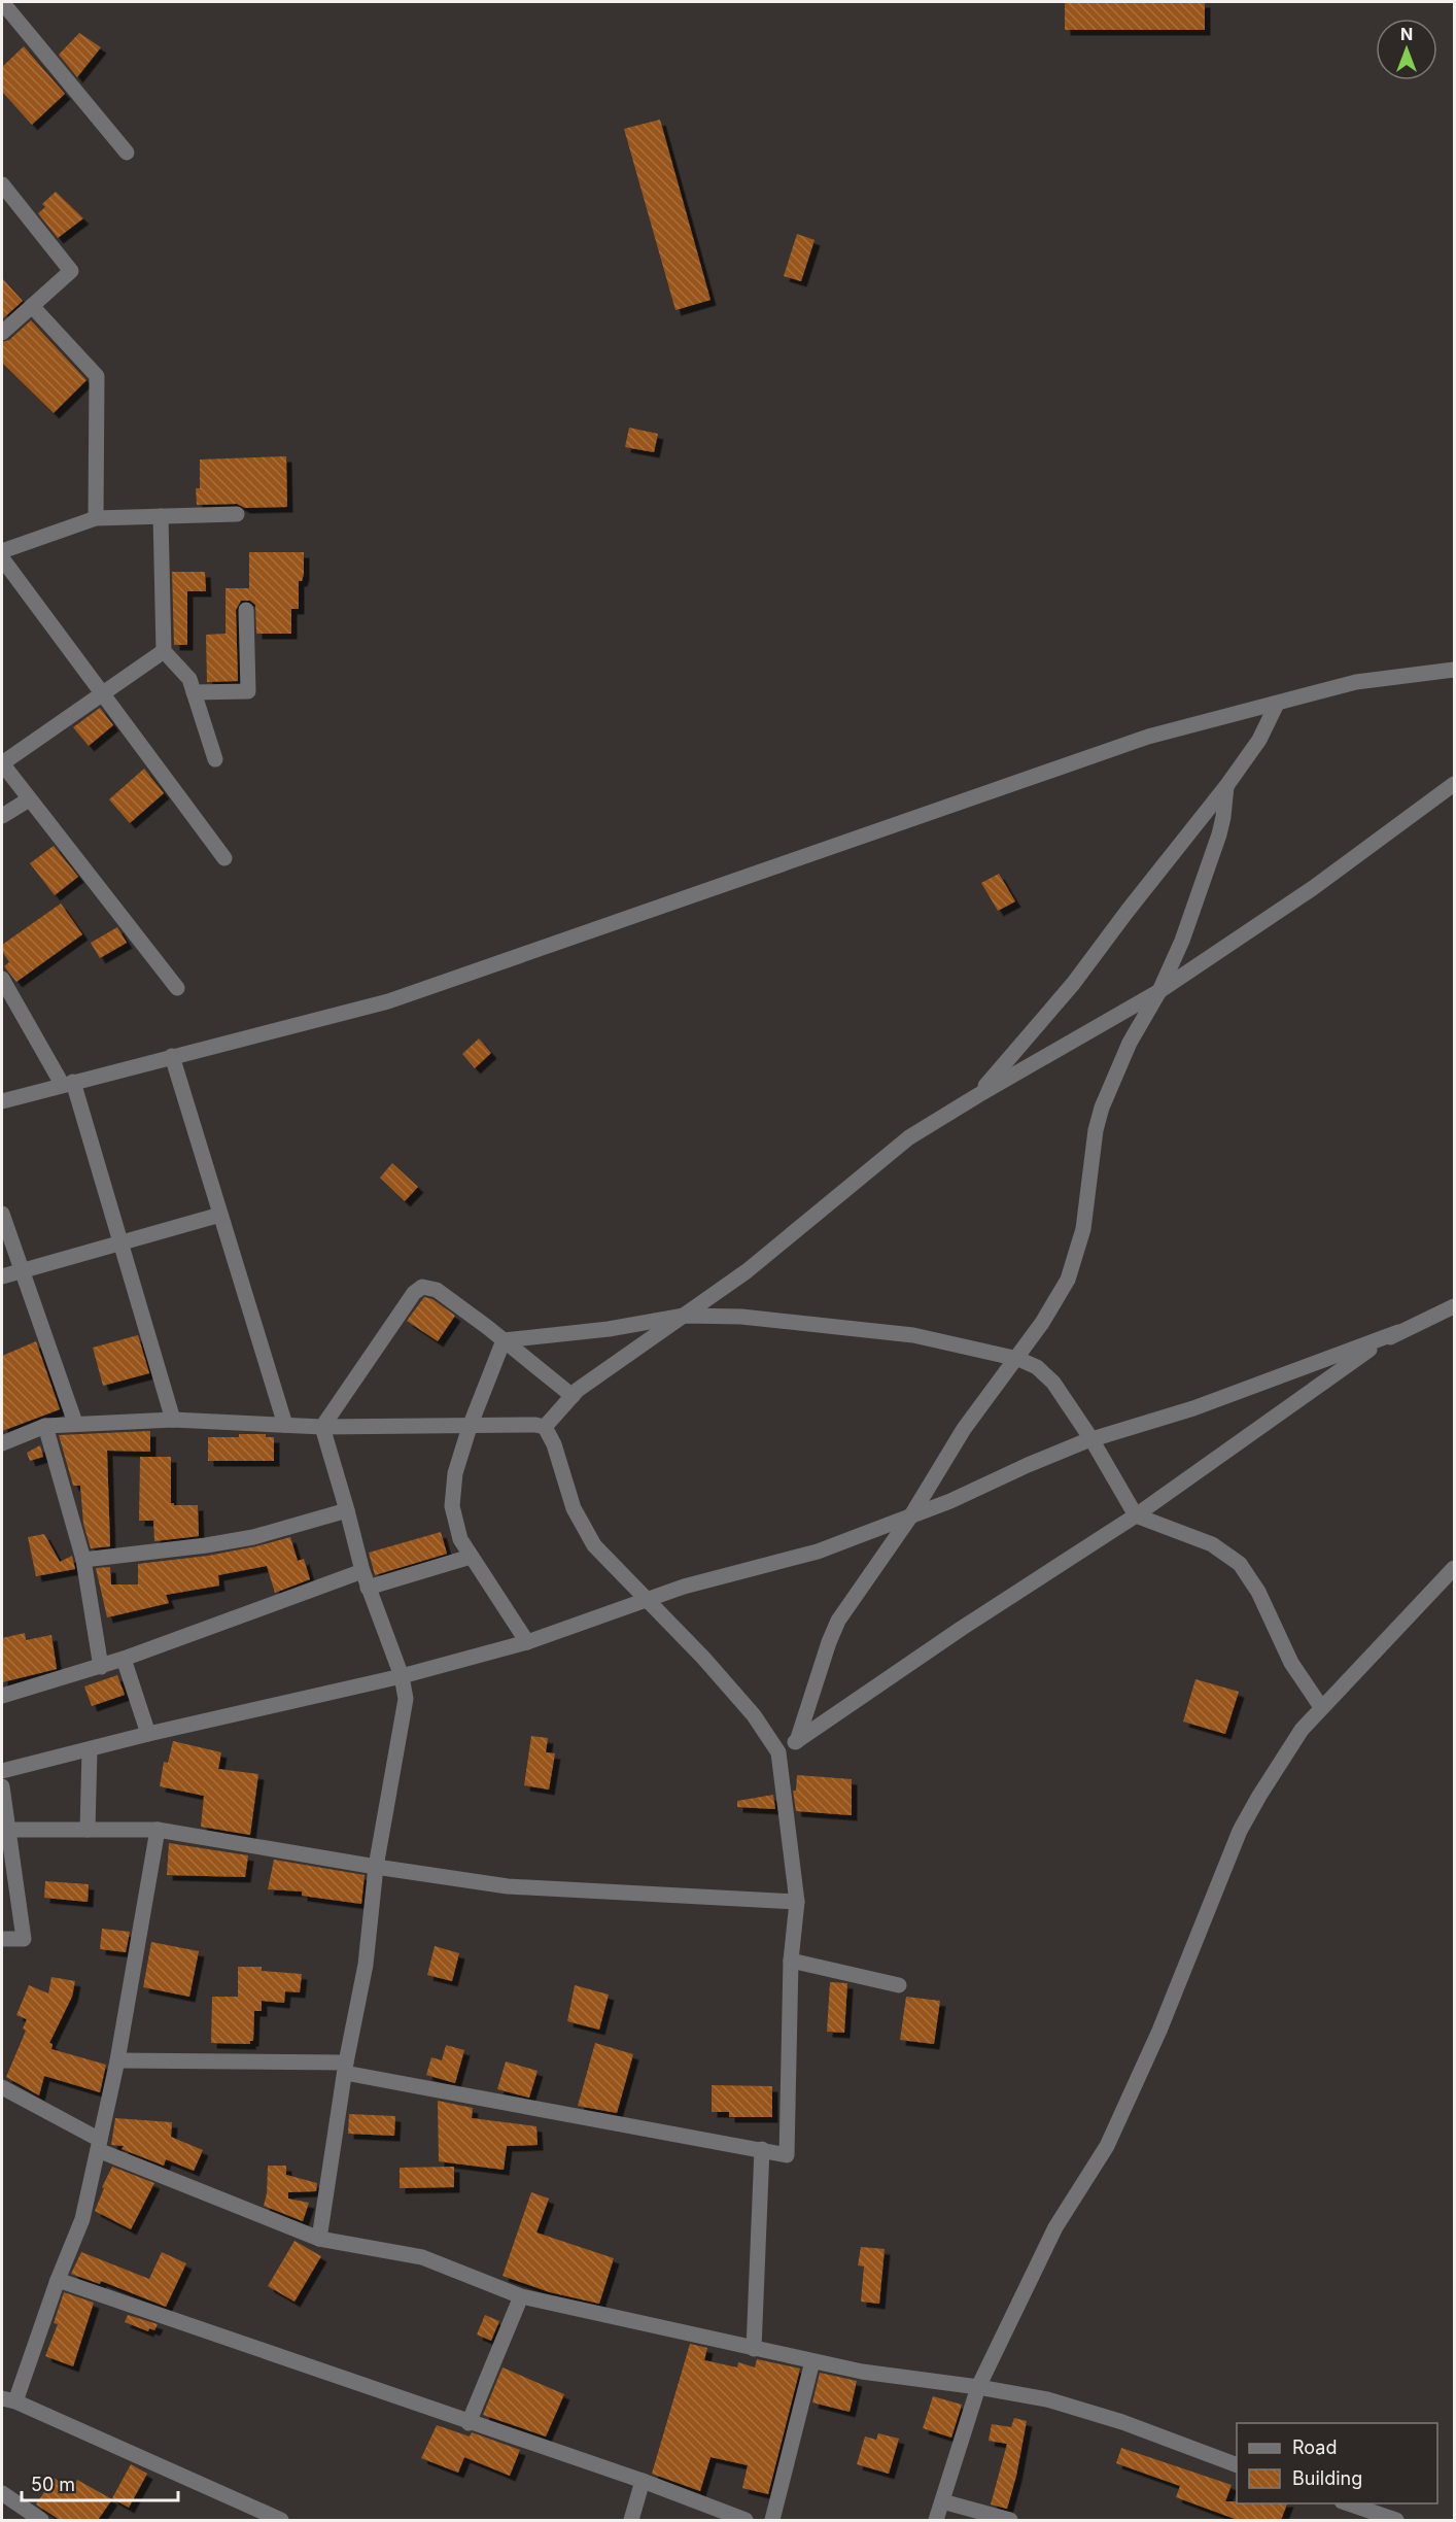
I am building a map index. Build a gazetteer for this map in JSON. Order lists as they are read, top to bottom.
{
  "legend": ["Road", "Building"],
  "scale_bar": "50 m",
  "north": "top"
}
